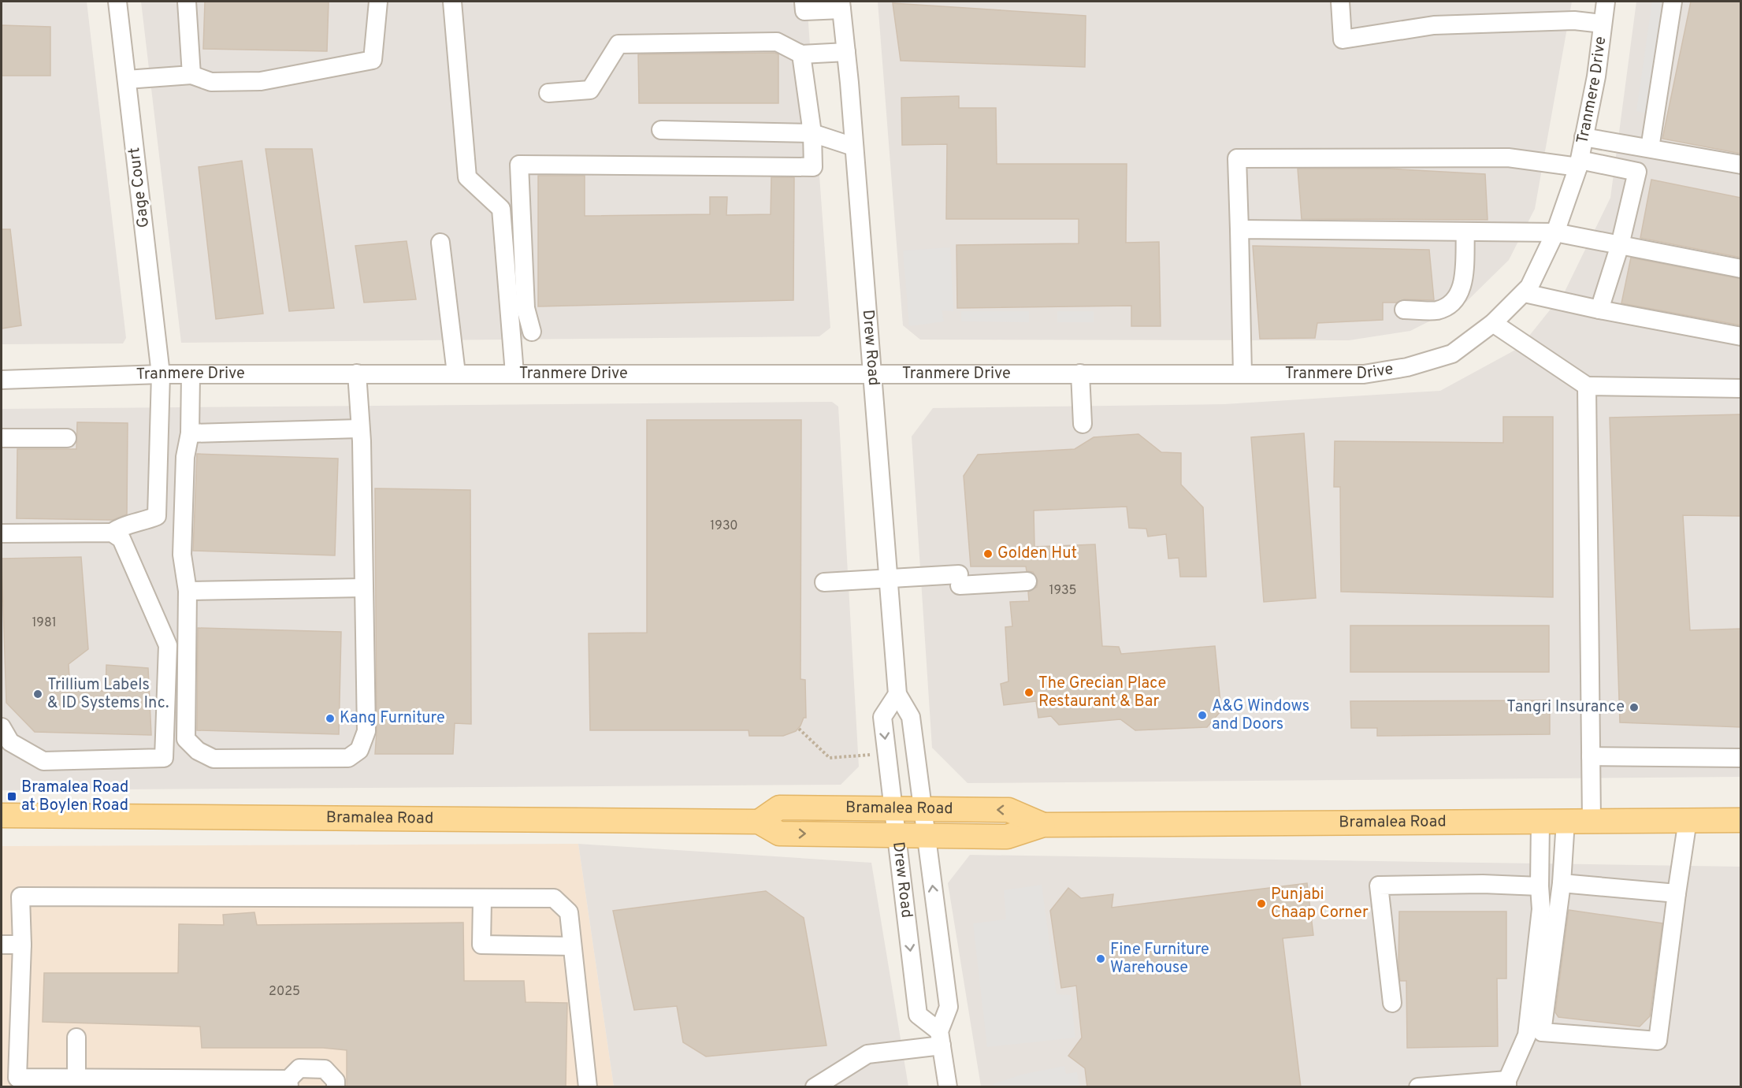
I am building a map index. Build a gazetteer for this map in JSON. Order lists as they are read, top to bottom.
{
  "streets": {
    "main road": ["Bramalea Road"],
    "street": ["Tranmere Drive", "Gage Court", "Drew Road"]
  },
  "crossings": [
    ["Tranmere Drive", "Gage Court"],
    ["Tranmere Drive", "Drew Road"],
    ["Drew Road", "Bramalea Road"]
  ],
  "places": {
    "other": [
      "Golden Hut",
      "The Grecian Place Restaurant & Bar",
      "Trillium Labels & ID Systems Inc.",
      "Tangri Insurance",
      "A&G Windows and Doors",
      "Kang Furniture",
      "Punjabi Chaap Corner",
      "Fine Furniture Warehouse"
    ],
    "transit": ["Bramalea Road at Boylen Road"]
  },
  "house_numbers": [
    "1930",
    "1935",
    "1981",
    "2025"
  ]
}
